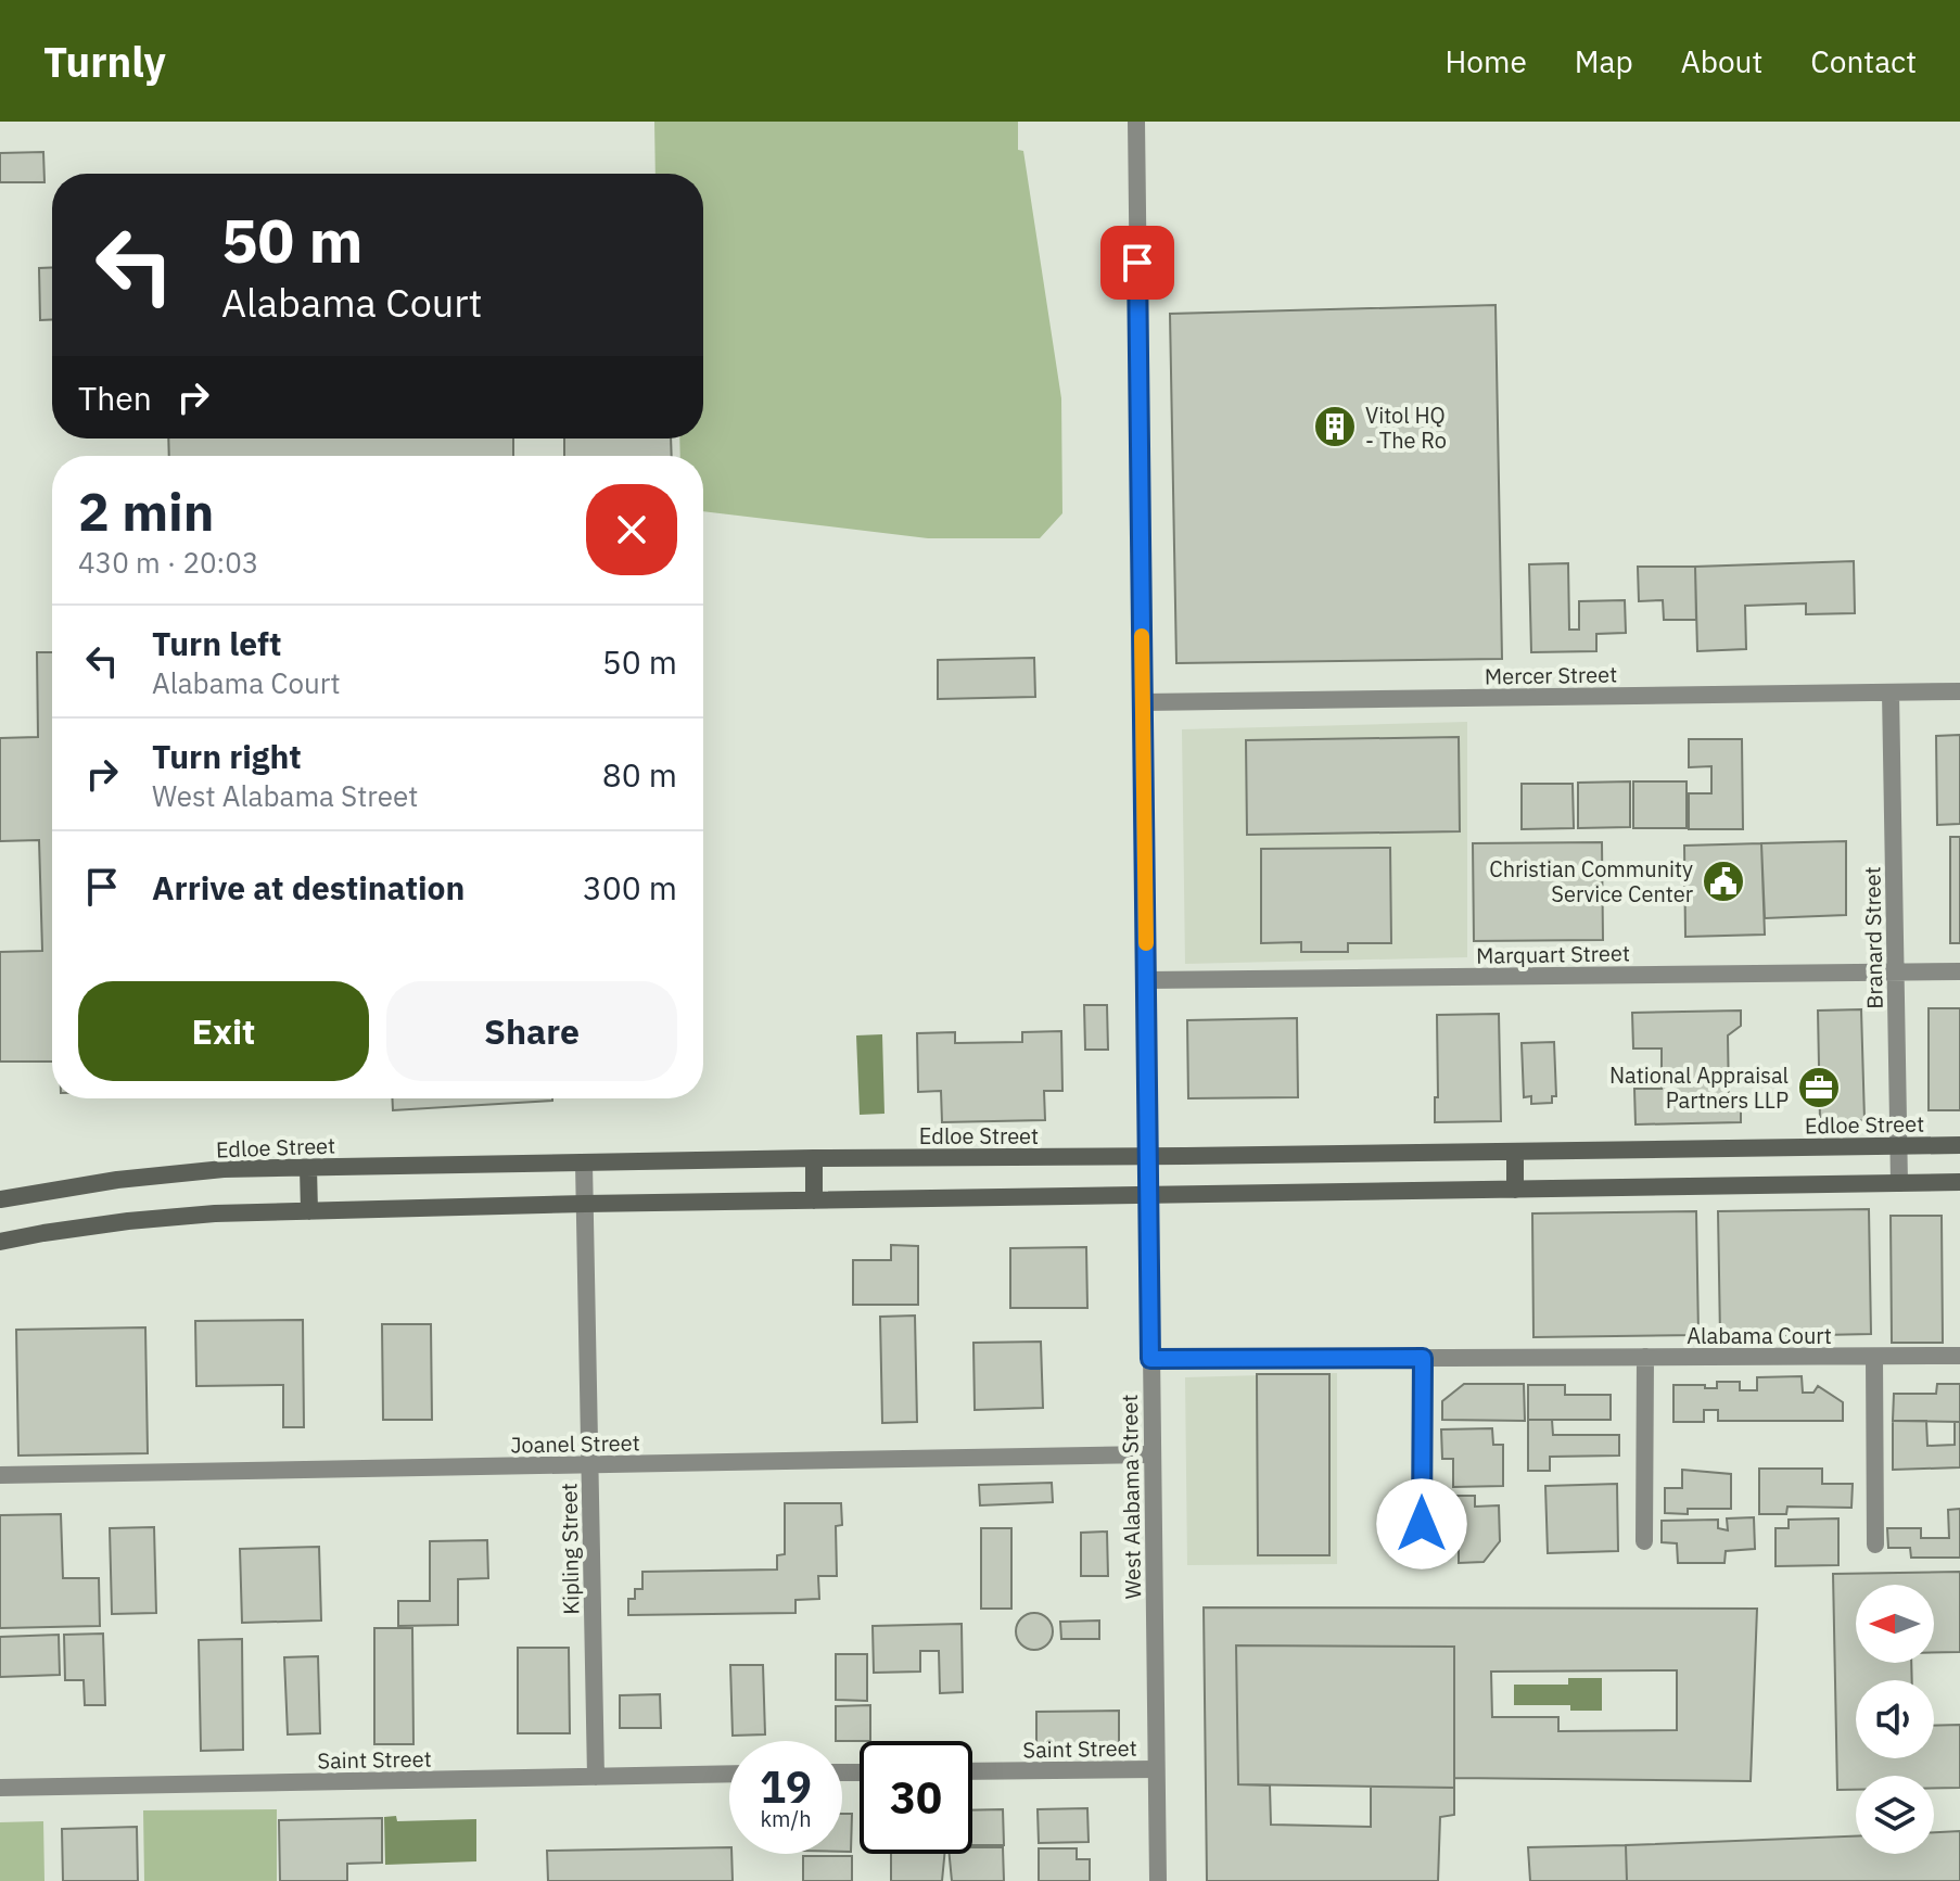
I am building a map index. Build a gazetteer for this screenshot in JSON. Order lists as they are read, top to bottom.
{
  "streets": {
    "main road": ["Edloe Street"],
    "street": [
      "Mercer Street",
      "Branard Street",
      "Marquart Street",
      "Alabama Court",
      "Joanel Street",
      "West Alabama Street",
      "Kipling Street",
      "Saint Street"
    ]
  },
  "crossings": [
    ["Mercer Street", "Branard Street"],
    ["Mercer Street", "West Alabama Street"],
    ["Branard Street", "Marquart Street"],
    ["Branard Street", "Edloe Street"],
    ["Marquart Street", "West Alabama Street"],
    ["Edloe Street", "West Alabama Street"],
    ["Edloe Street", "Kipling Street"],
    ["Alabama Court", "West Alabama Street"],
    ["Joanel Street", "West Alabama Street"],
    ["Joanel Street", "Kipling Street"],
    ["West Alabama Street", "Saint Street"],
    ["Kipling Street", "Saint Street"]
  ],
  "places": {
    "building": ["Vitol HQ - The Ro"],
    "public building": ["Christian Community Service Center"],
    "office": ["National Appraisal Partners LLP"]
  },
  "north": "left",
  "page": {
    "header": "Turnly",
    "nav": [
      "Home",
      "Map",
      "About",
      "Contact"
    ],
    "turn": ["50 m", "Alabama Court"],
    "then": "Then",
    "heading": ["2 min", "430 m · 20:03"],
    "list": [
      {
        "name": "Turn left",
        "note": "Alabama Court",
        "value": "50 m"
      },
      {
        "name": "Turn right",
        "note": "West Alabama Street",
        "value": "80 m"
      },
      {
        "name": "Arrive at destination",
        "value": "300 m"
      }
    ],
    "buttons": ["Exit", "Share"],
    "speed": "19 km/h",
    "limit": "30"
  }
}
